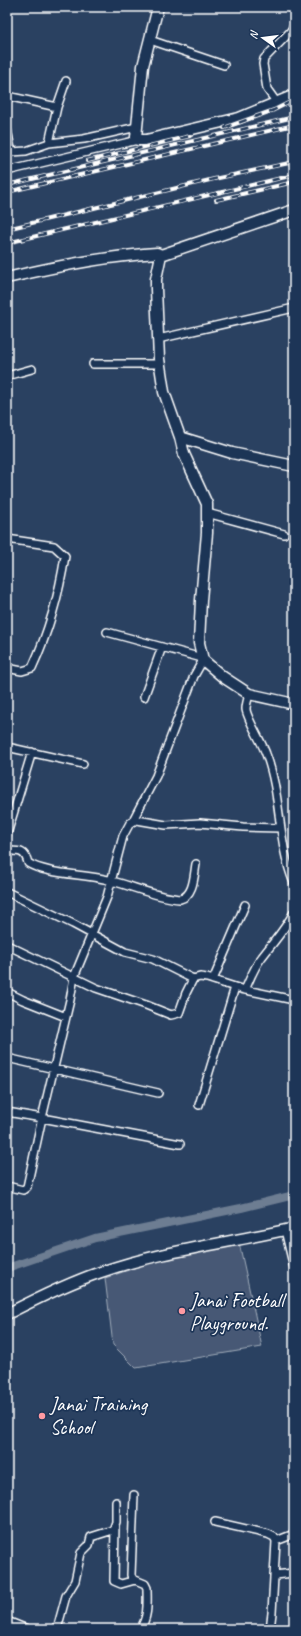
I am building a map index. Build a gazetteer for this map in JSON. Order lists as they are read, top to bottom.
{
  "places": ["Janai Football Playground.", "Janai Training School"],
  "north": "left"
}
